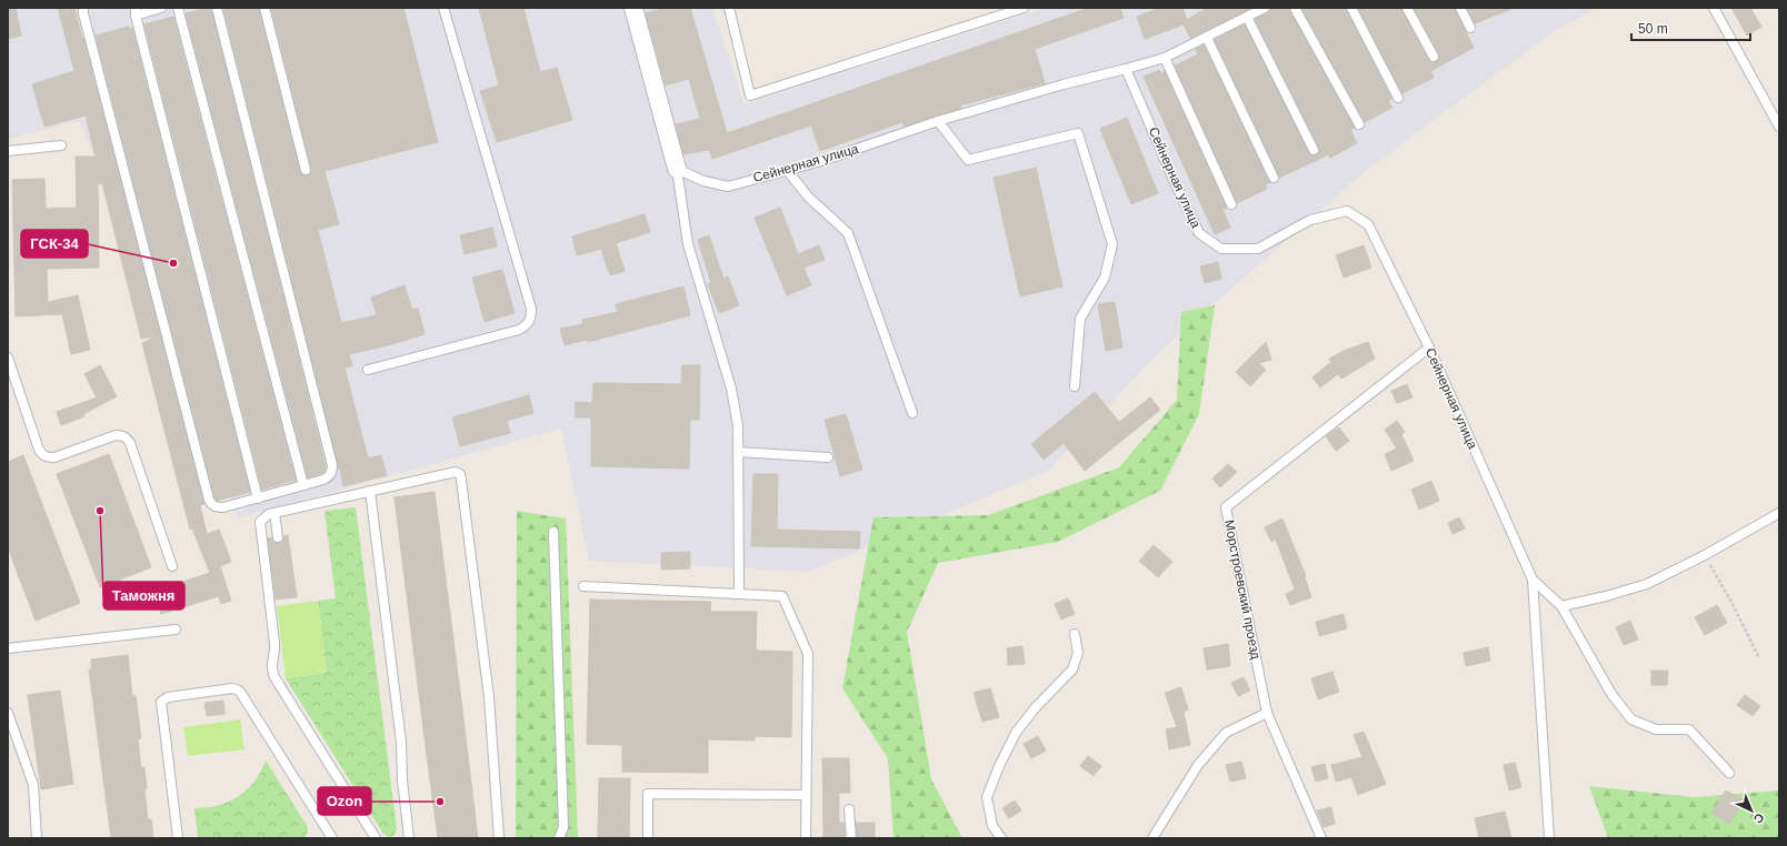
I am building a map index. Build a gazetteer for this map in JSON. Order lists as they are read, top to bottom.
{
  "streets": {
    "lane": ["Сейнерная улица", "Морстроевский проезд"]
  },
  "crossings": [
    ["Сейнерная улица", "Морстроевский проезд"]
  ],
  "places": ["ГСК-34", "Таможня", "Ozon"],
  "scale_bar": "50 m",
  "north": "bottom right"
}
